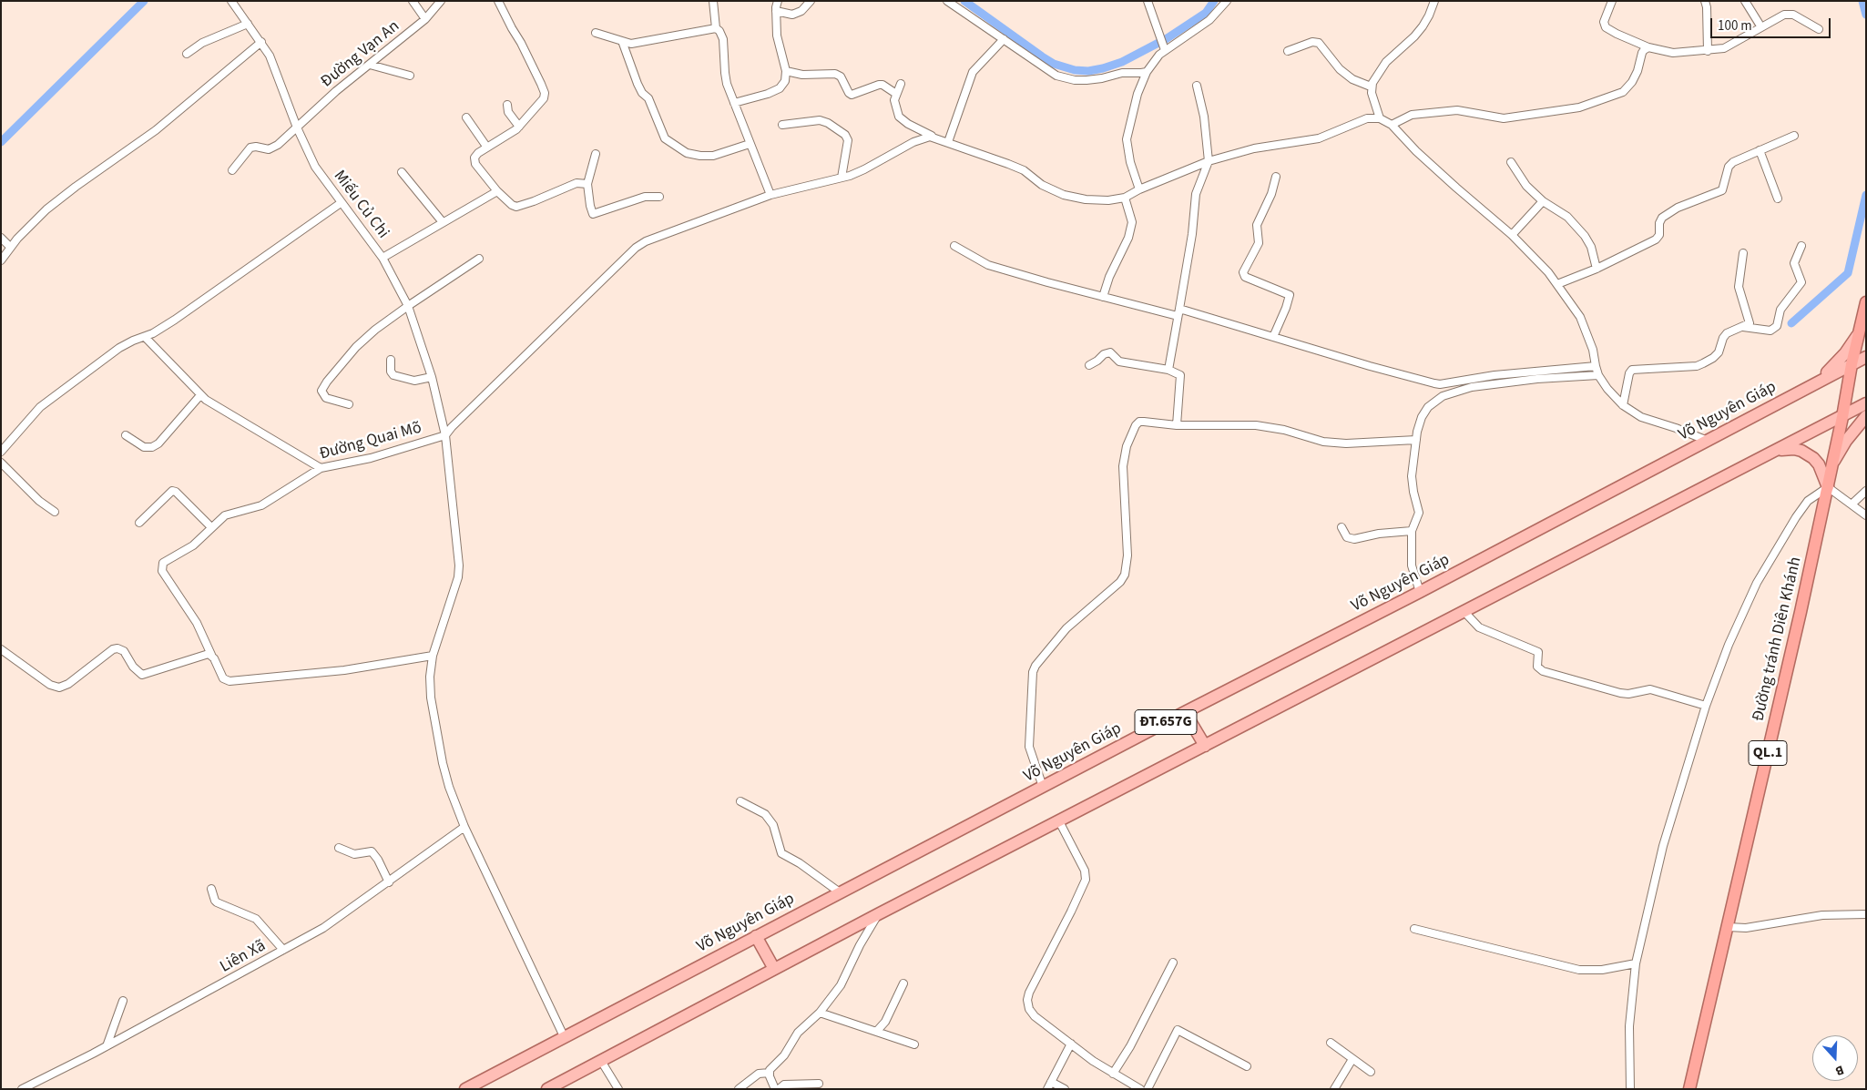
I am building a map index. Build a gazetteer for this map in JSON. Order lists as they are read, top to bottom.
{
  "streets": {
    "highway": ["Đường tránh Diên Khánh", "QL.1"],
    "main road": ["Võ Nguyên Giáp", "ĐT.657G"],
    "street": [
      "Đường Vạn An",
      "Miếu Củ Chi",
      "Đường Quai Mõ",
      "Liên Xã"
    ]
  },
  "crossings": [
    ["Đường Vạn An", "Miếu Củ Chi"],
    ["Miếu Củ Chi", "Võ Nguyên Giáp"],
    ["Miếu Củ Chi", "Đường Quai Mõ"],
    ["Miếu Củ Chi", "Liên Xã"],
    ["Võ Nguyên Giáp", "Đường tránh Diên Khánh"],
    ["Đường tránh Diên Khánh", "ĐT.657G"]
  ],
  "scale_bar": "100 m",
  "north": "bottom"
}
